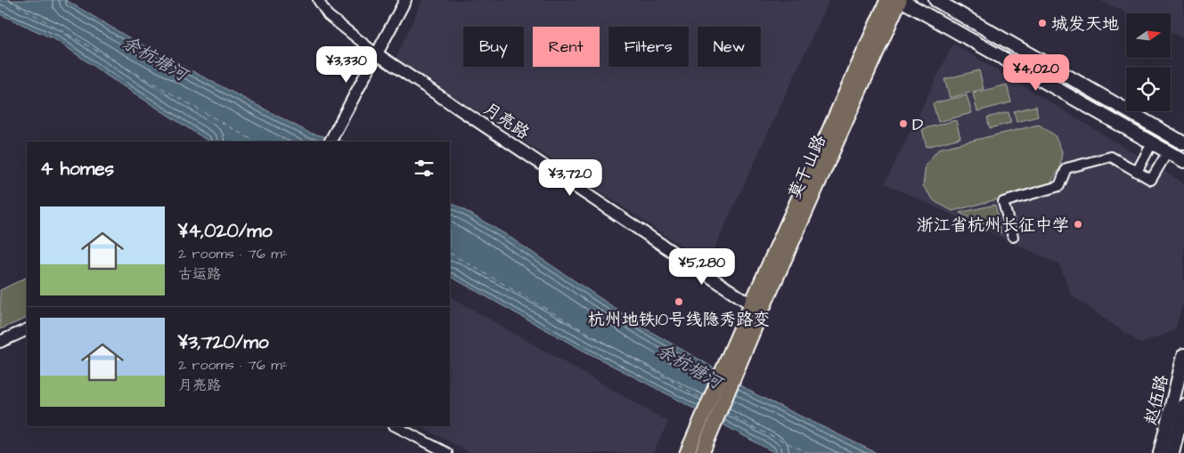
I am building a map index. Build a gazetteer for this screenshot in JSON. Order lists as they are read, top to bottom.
{
  "streets": {
    "main road": ["莫干山路", "赵伍路"],
    "street": ["月亮路"]
  },
  "crossings": [
    ["月亮路", "莫干山路"]
  ],
  "water": ["余杭塘河"],
  "places": [
    "城发天地",
    "D",
    "浙江省杭州长征中学",
    "杭州地铁10号线隐秀路变"
  ],
  "north": "right",
  "page": {
    "chip": [
      "Buy",
      "Rent",
      "Filters",
      "New"
    ],
    "price": [
      "¥3,330",
      "¥4,020",
      "¥3,720",
      "¥5,280"
    ],
    "heading": "4 homes",
    "list": [
      {
        "name": "¥4,020/mo",
        "note": "2 rooms · 76 m² · 古运路"
      },
      {
        "name": "¥3,720/mo",
        "note": "2 rooms · 76 m² · 月亮路"
      }
    ]
  }
}
